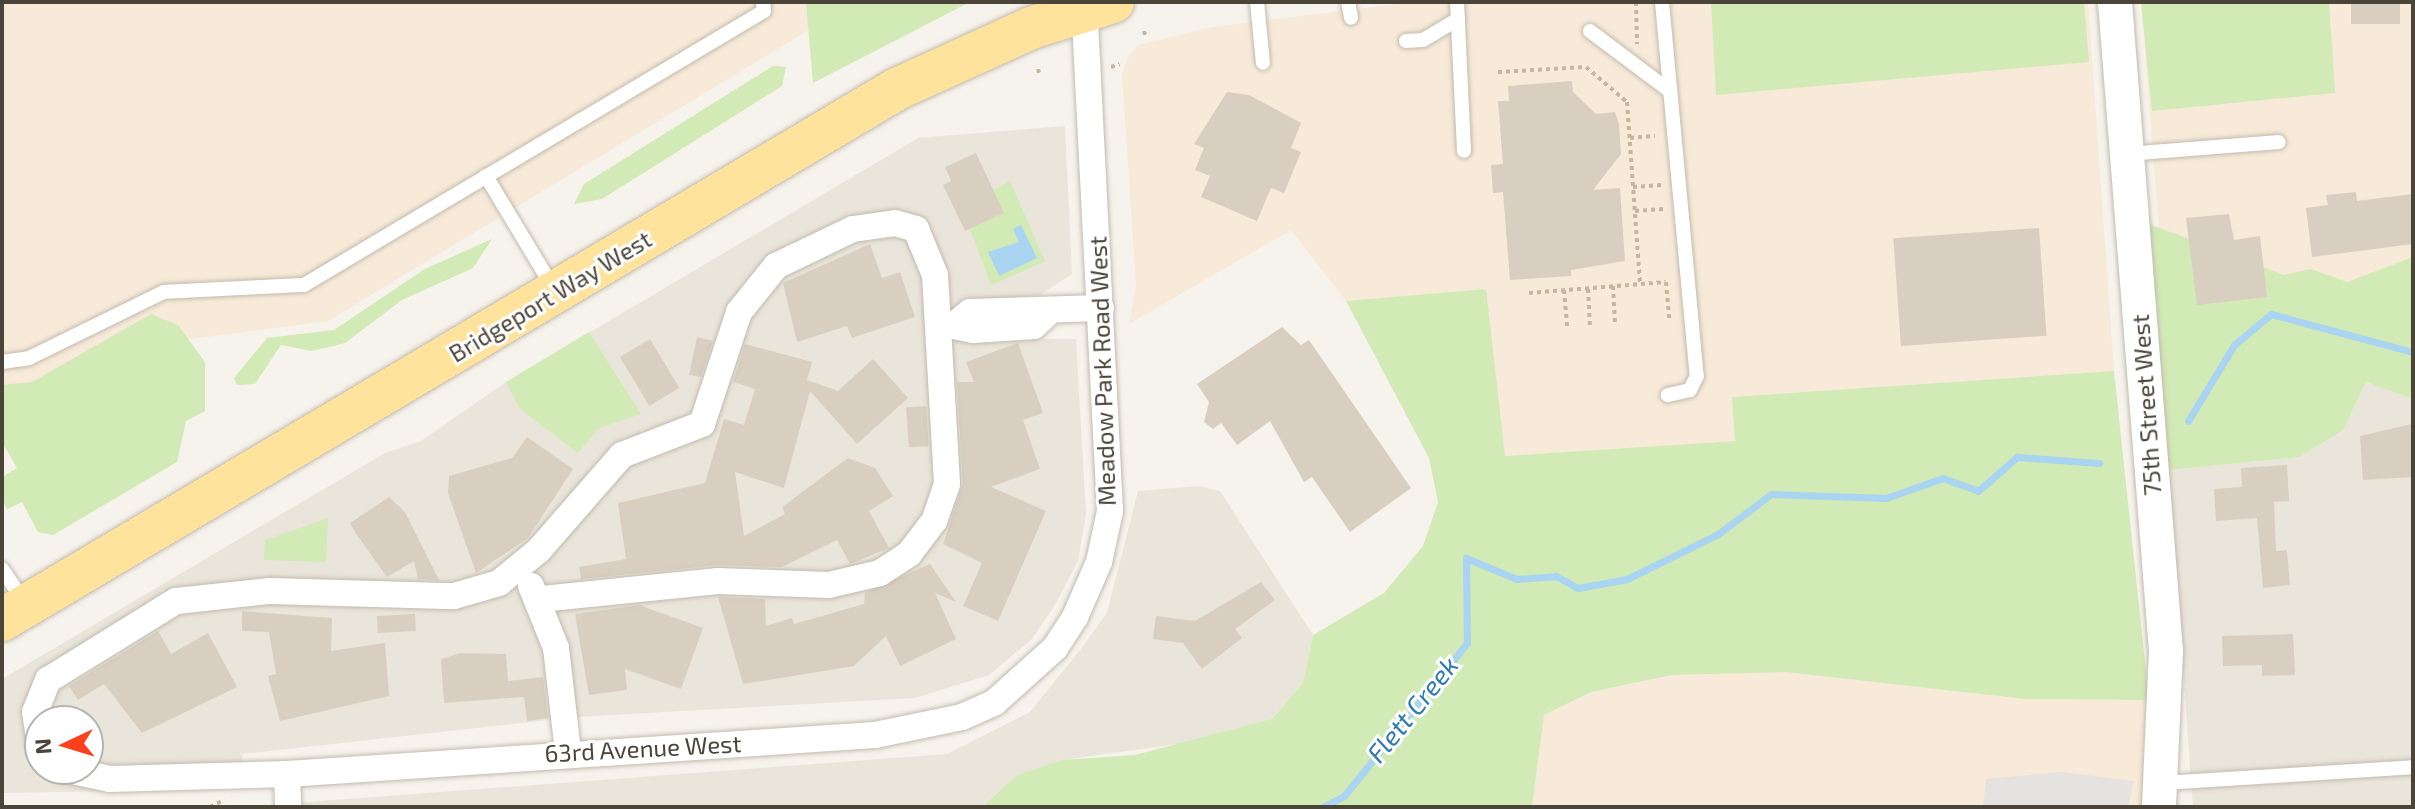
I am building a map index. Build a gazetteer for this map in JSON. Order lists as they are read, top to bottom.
{
  "streets": {
    "main road": ["Bridgeport Way West"],
    "street": ["Meadow Park Road West", "75th Street West", "63rd Avenue West"]
  },
  "crossings": [
    ["Bridgeport Way West", "Meadow Park Road West"],
    ["Meadow Park Road West", "63rd Avenue West"]
  ],
  "water": ["Flett Creek"],
  "north": "left"
}
